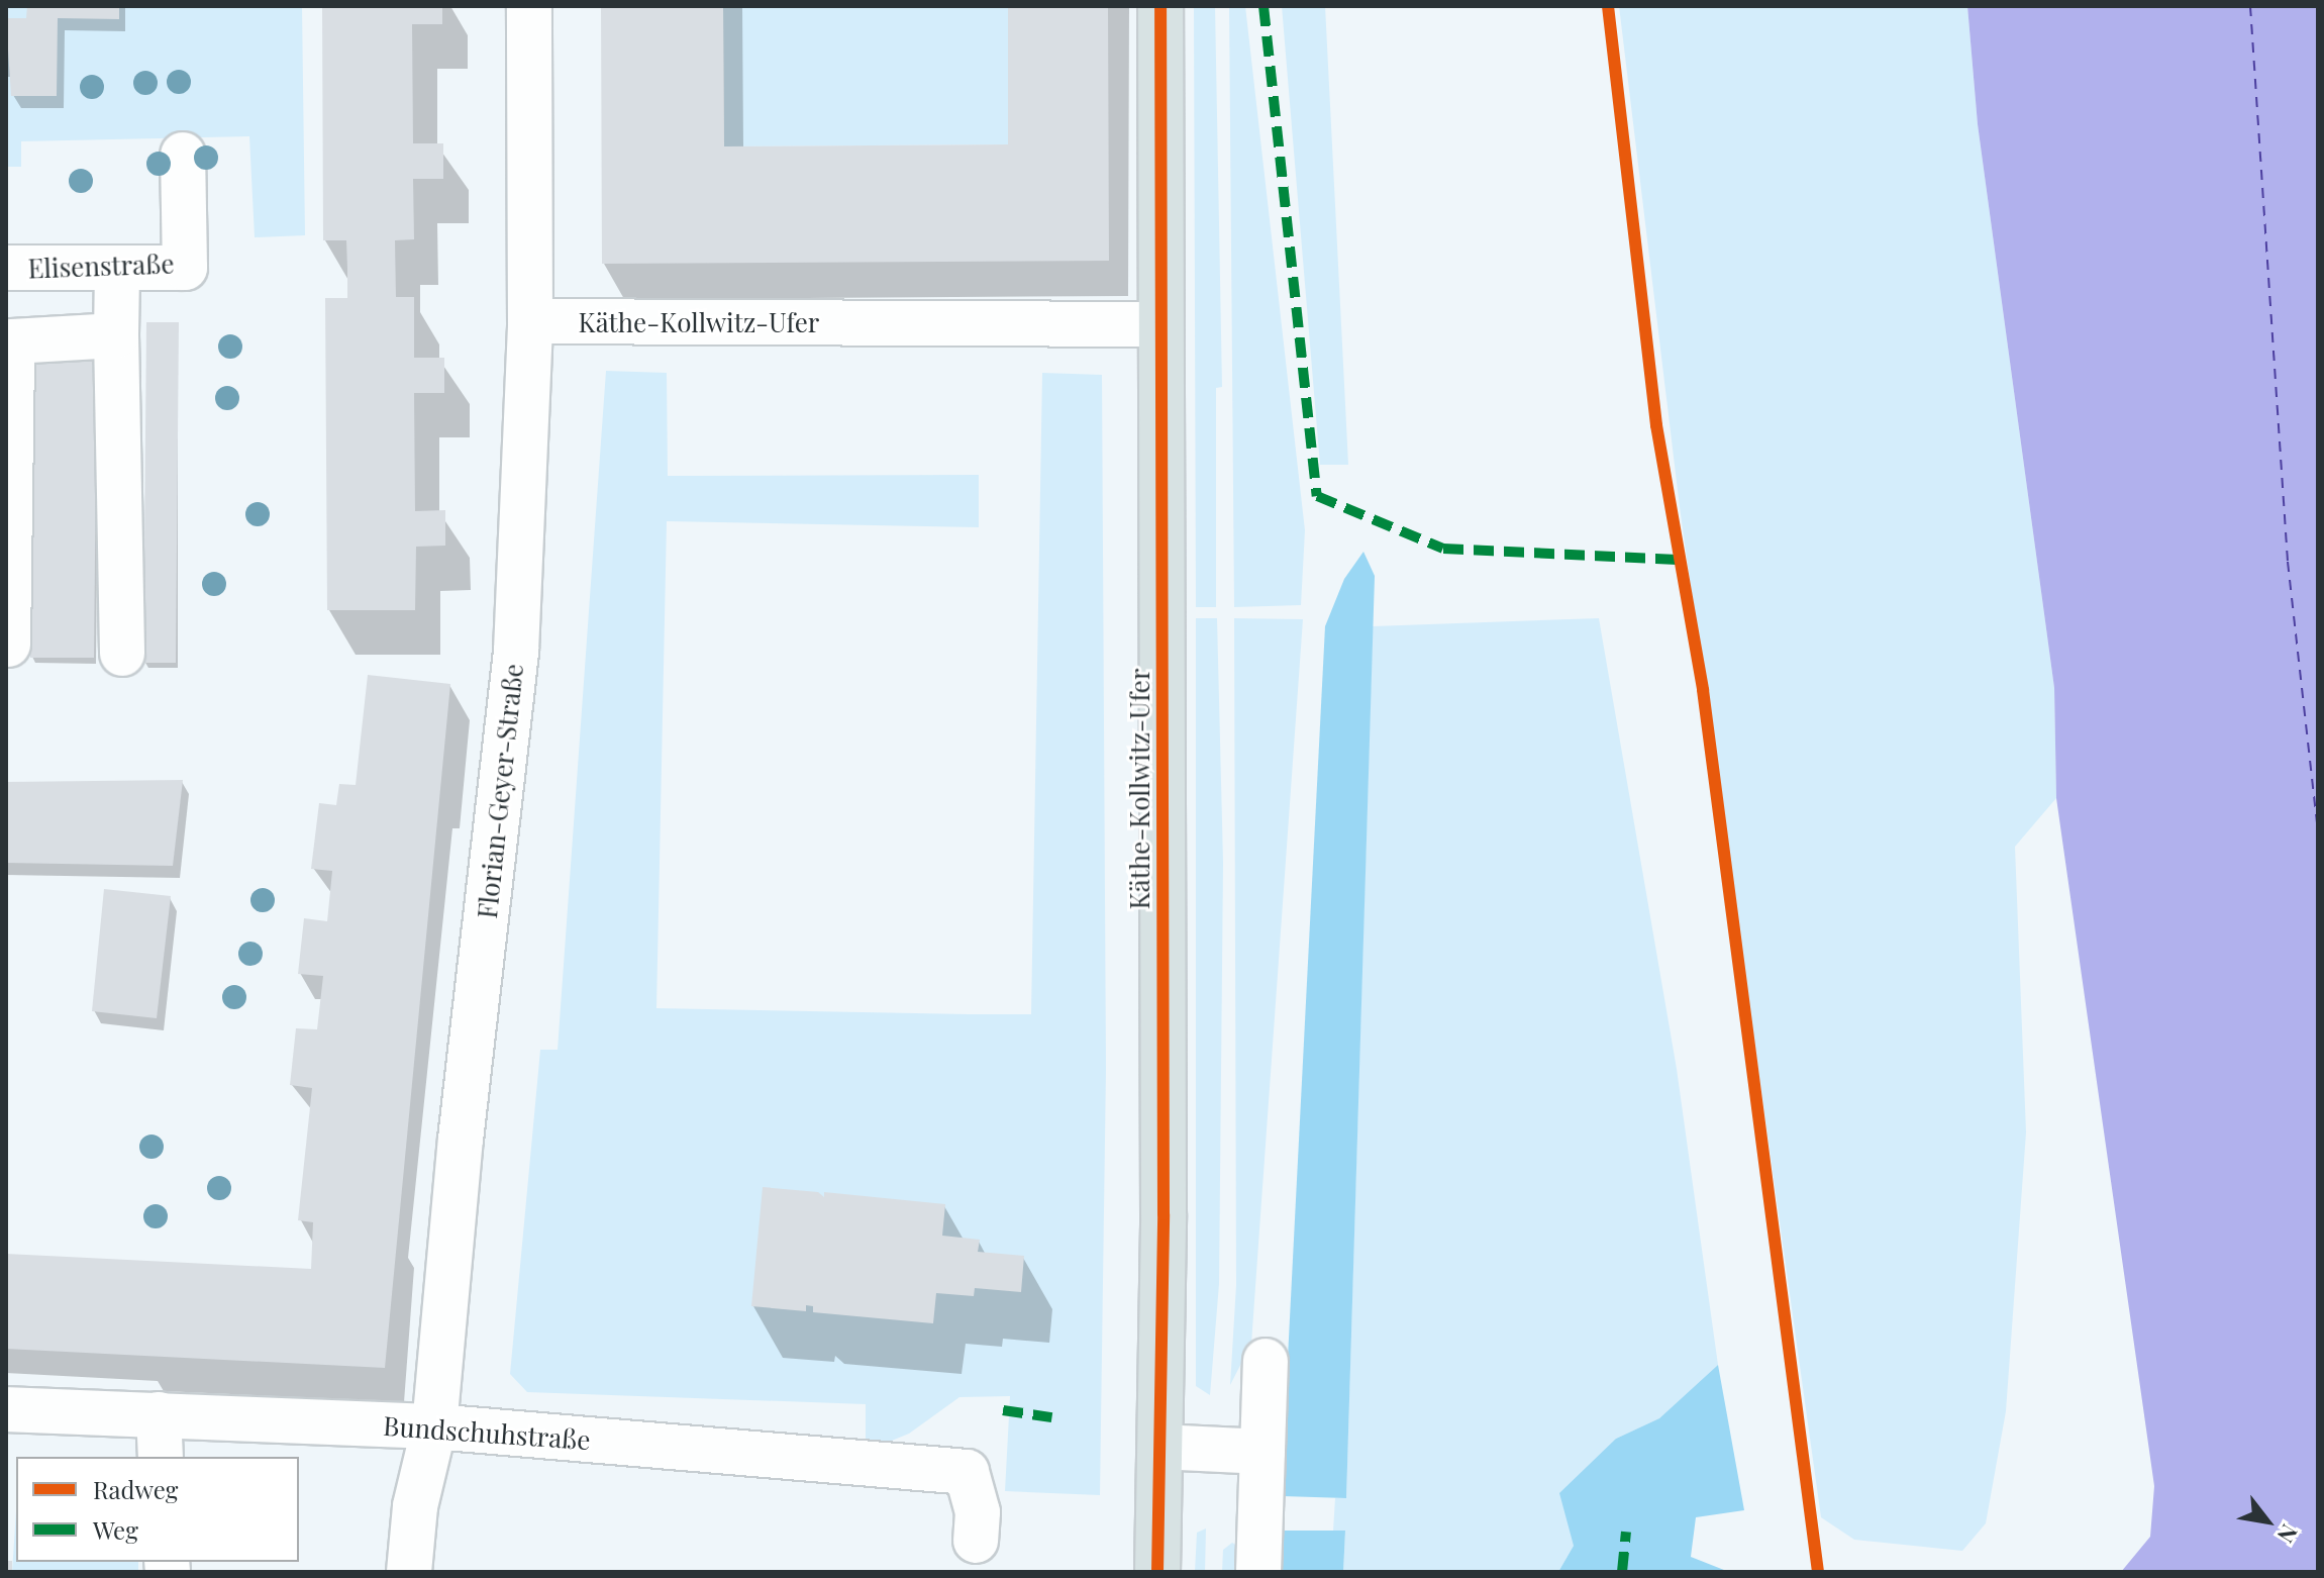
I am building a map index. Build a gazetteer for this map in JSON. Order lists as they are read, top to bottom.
{
  "streets": {
    "main road": ["Käthe-Kollwitz-Ufer"],
    "street": ["Elisenstraße", "Florian-Geyer-Straße", "Bundschuhstraße"]
  },
  "crossings": [
    ["Käthe-Kollwitz-Ufer", "Florian-Geyer-Straße"],
    ["Florian-Geyer-Straße", "Bundschuhstraße"]
  ],
  "legend": ["Radweg", "Weg"],
  "north": "bottom right"
}
